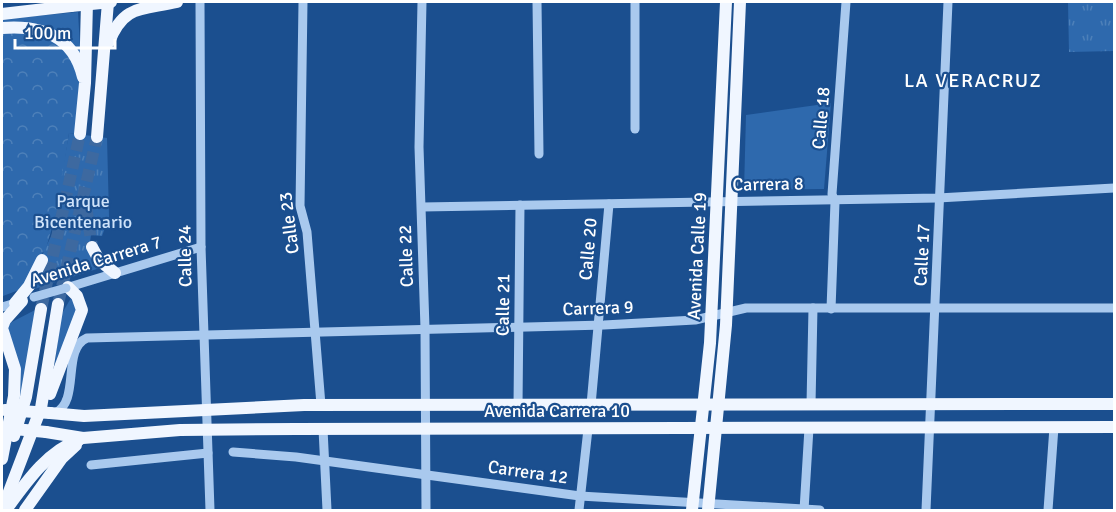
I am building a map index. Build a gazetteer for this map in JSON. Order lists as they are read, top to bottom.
{
  "streets": {
    "main road": ["Avenida Calle 19", "Avenida Carrera 10"],
    "street": [
      "Calle 18",
      "Carrera 8",
      "Calle 23",
      "Calle 20",
      "Calle 17",
      "Calle 24",
      "Calle 22",
      "Avenida Carrera 7",
      "Calle 21",
      "Carrera 9",
      "Carrera 12"
    ]
  },
  "crossings": [
    ["Calle 18", "Carrera 8"],
    ["Calle 18", "Carrera 9"],
    ["Carrera 8", "Calle 20"],
    ["Carrera 8", "Calle 17"],
    ["Carrera 8", "Calle 22"],
    ["Carrera 8", "Avenida Calle 19"],
    ["Carrera 8", "Calle 21"],
    ["Calle 23", "Carrera 9"],
    ["Calle 23", "Avenida Carrera 10"],
    ["Calle 20", "Carrera 9"],
    ["Calle 20", "Avenida Carrera 10"],
    ["Calle 17", "Carrera 9"],
    ["Calle 17", "Avenida Carrera 10"],
    ["Calle 24", "Avenida Carrera 7"],
    ["Calle 24", "Carrera 9"],
    ["Calle 24", "Avenida Carrera 10"],
    ["Calle 22", "Carrera 9"],
    ["Calle 22", "Avenida Carrera 10"],
    ["Calle 22", "Carrera 12"],
    ["Avenida Calle 19", "Carrera 9"],
    ["Avenida Calle 19", "Avenida Carrera 10"],
    ["Avenida Calle 19", "Carrera 12"],
    ["Calle 21", "Carrera 9"],
    ["Calle 21", "Avenida Carrera 10"],
    ["Carrera 9", "Avenida Carrera 10"]
  ],
  "districts": ["LA VERACRUZ"],
  "parks": ["Parque Bicentenario"],
  "scale_bar": "100 m"
}
